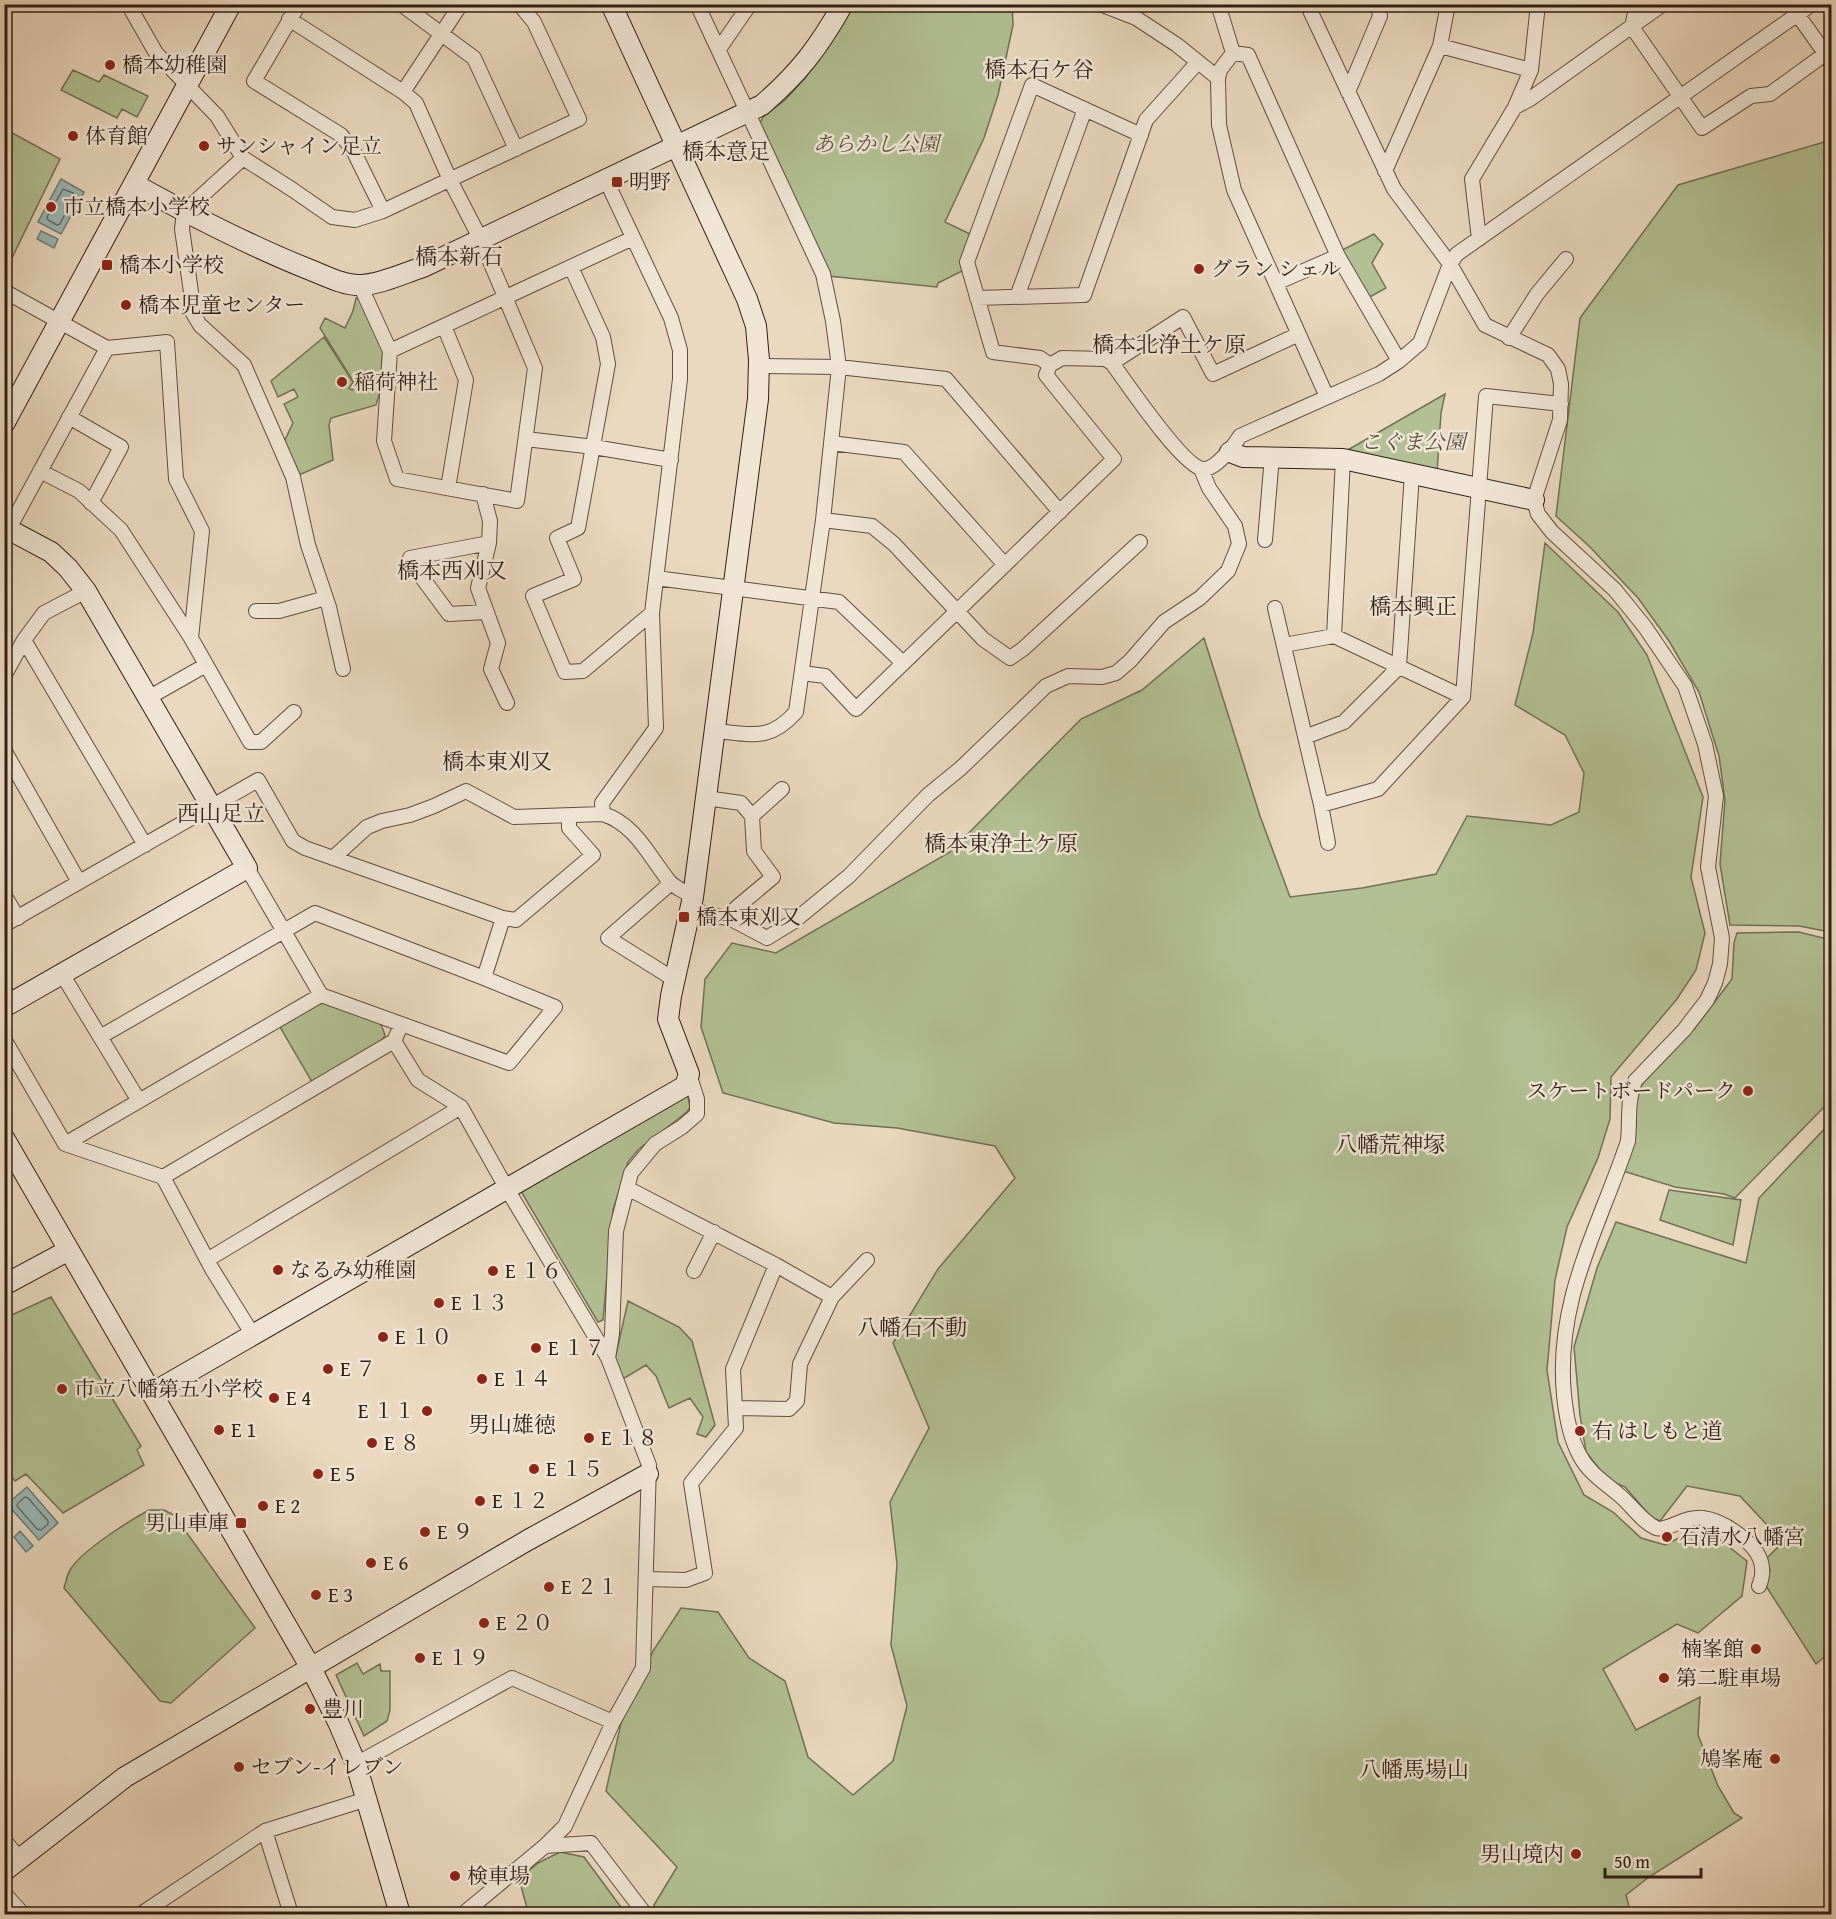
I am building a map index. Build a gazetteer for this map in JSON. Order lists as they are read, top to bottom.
{
  "districts": [
    "橋本石ケ谷",
    "橋本意足",
    "橋本新石",
    "橋本北浄土ケ原",
    "橋本西刈又",
    "橋本興正",
    "橋本東刈又",
    "西山足立",
    "橋本東浄土ケ原",
    "八幡荒神塚",
    "八幡石不動",
    "男山雄徳",
    "八幡馬場山"
  ],
  "parks": ["あらかし公園", "こぐま公園"],
  "places": {
    "other": [
      "橋本幼稚園",
      "体育館",
      "サンシャイン足立",
      "市立橋本小学校",
      "グラン シェル",
      "橋本児童センター",
      "稲荷神社",
      "スケートボードパーク",
      "なるみ幼稚園",
      "E １６",
      "E １３",
      "E １０",
      "E １７",
      "E ７",
      "E １４",
      "市立八幡第五小学校",
      "E 4",
      "E １１",
      "E 1",
      "右 はしもと道",
      "E １８",
      "E ８",
      "E １５",
      "E 5",
      "E １２",
      "E 2",
      "E ９",
      "石清水八幡宮",
      "E 6",
      "E ２１",
      "E 3",
      "E ２０",
      "楠峯館",
      "E １９",
      "第二駐車場",
      "豊川",
      "鳩峯庵",
      "セブン-イレブン",
      "男山境内",
      "検車場"
    ],
    "transit": [
      "明野",
      "橋本小学校",
      "橋本東刈又",
      "男山車庫"
    ]
  },
  "scale_bar": "50 m"
}
